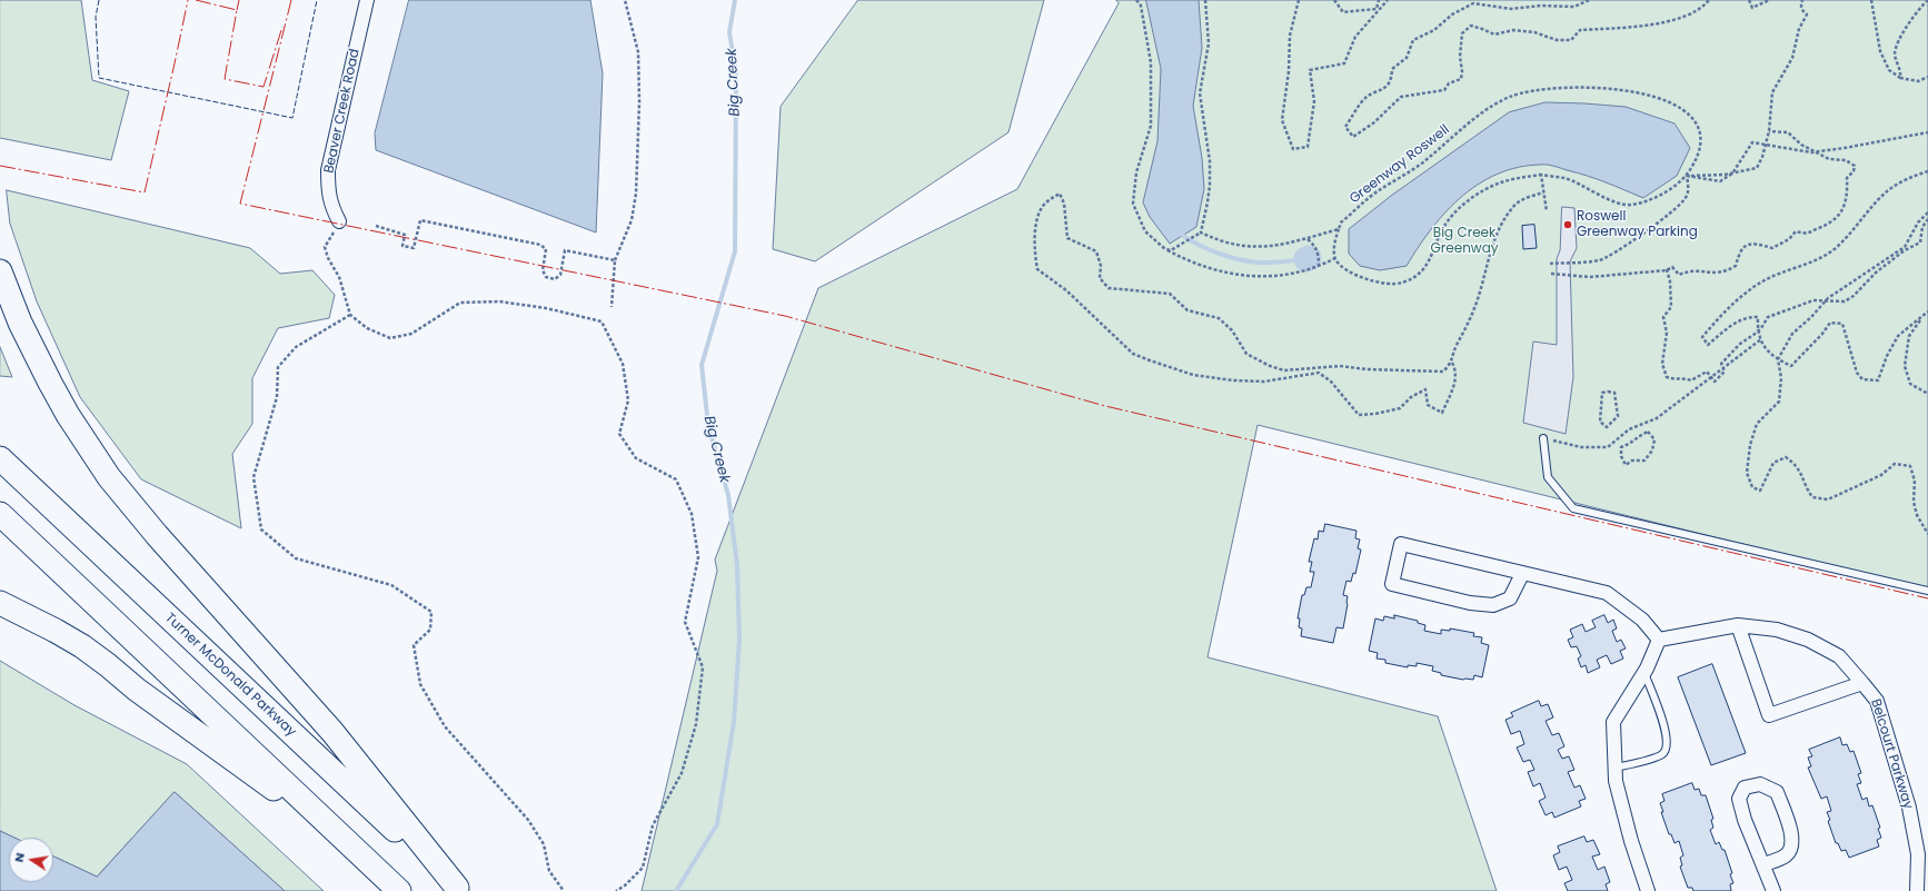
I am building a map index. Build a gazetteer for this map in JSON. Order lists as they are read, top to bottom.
{
  "streets": {
    "highway": ["Turner McDonald Parkway"],
    "street": ["Beaver Creek Road", "Belcourt Parkway"],
    "path": ["Greenway Roswell"]
  },
  "water": ["Big Creek"],
  "parks": ["Big Creek Greenway"],
  "places": ["Roswell Greenway Parking"],
  "north": "left"
}
